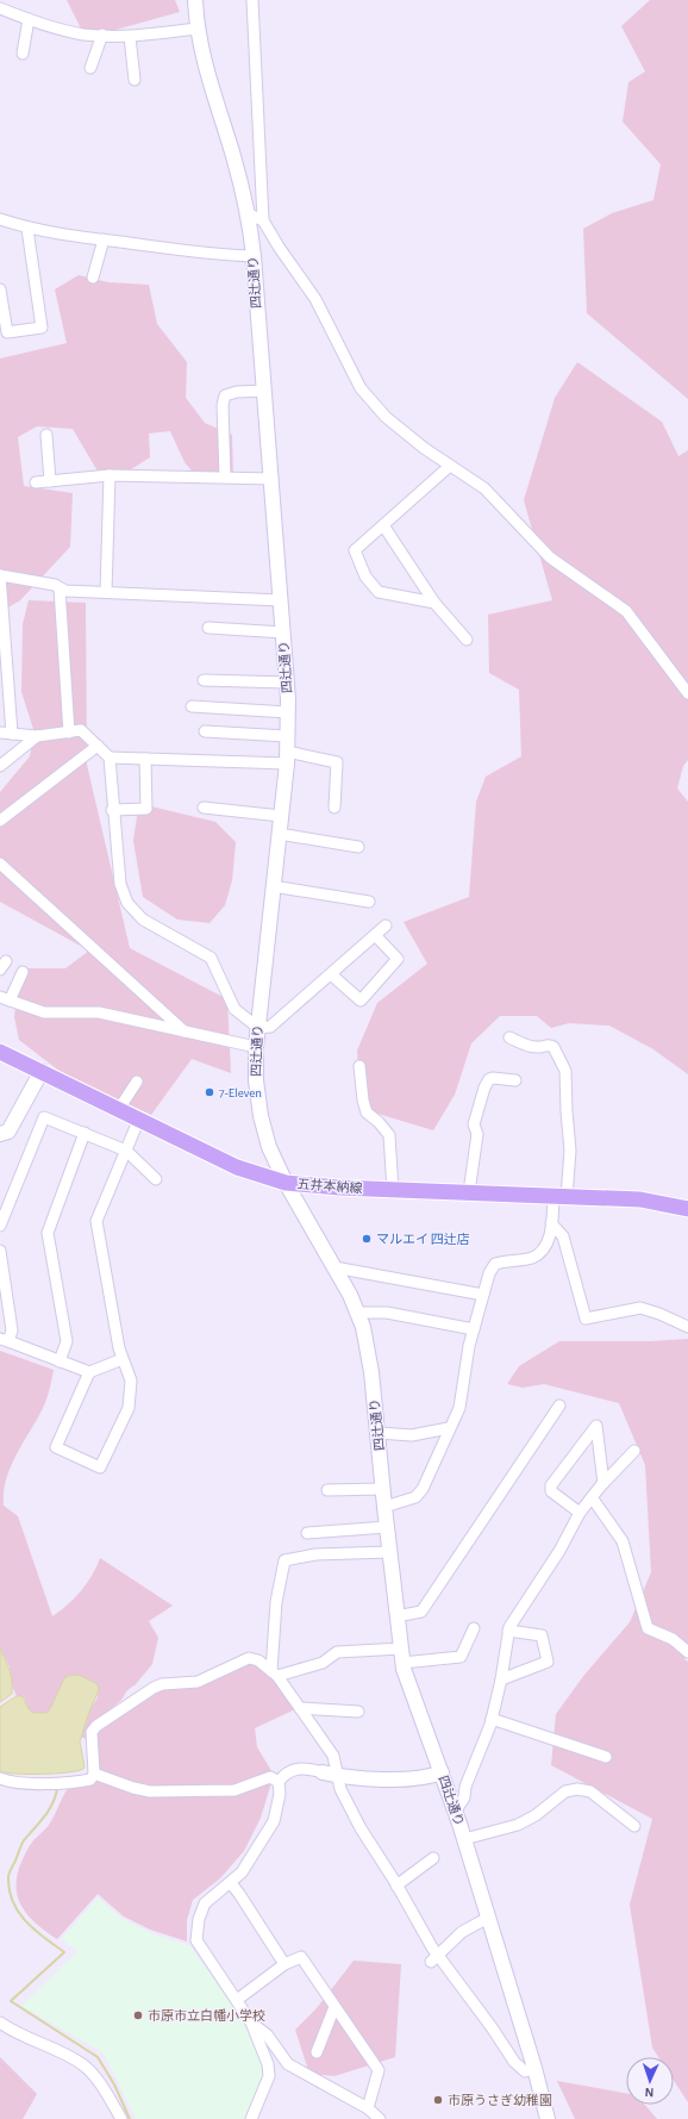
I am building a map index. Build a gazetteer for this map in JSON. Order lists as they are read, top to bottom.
{
  "streets": {
    "main road": ["五井本納線"],
    "street": ["四辻通り"]
  },
  "crossings": [
    ["四辻通り", "五井本納線"]
  ],
  "places": [
    "7-Eleven",
    "マルエイ 四辻店",
    "市原市立白幡小学校",
    "市原うさぎ幼稚園"
  ],
  "north": "bottom"
}
